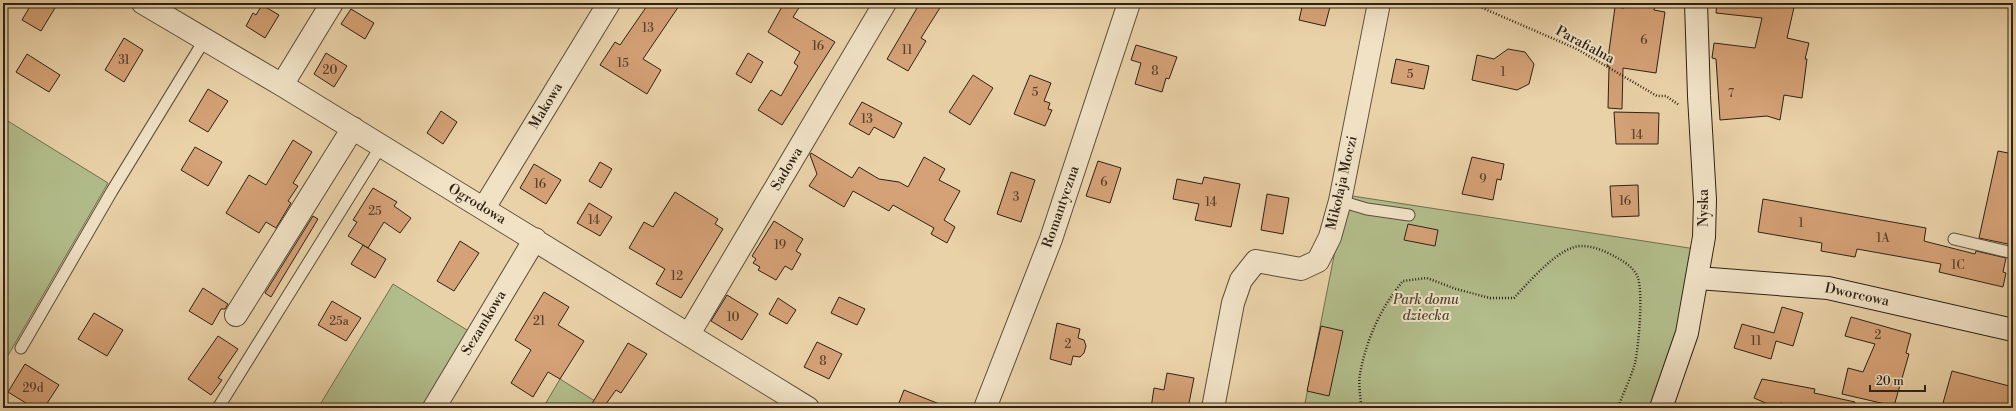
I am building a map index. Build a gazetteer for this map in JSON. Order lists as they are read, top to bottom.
{
  "streets": {
    "street": [
      "Makowa",
      "Sadowa",
      "Mikołaja Moczi",
      "Ogrodowa",
      "Romantyczna",
      "Nyska",
      "Dworcowa",
      "Sezamkowa"
    ],
    "path": ["Parafialna"]
  },
  "crossings": [
    ["Makowa", "Ogrodowa"],
    ["Sadowa", "Ogrodowa"],
    ["Ogrodowa", "Sezamkowa"],
    ["Nyska", "Dworcowa"]
  ],
  "parks": ["Park domu dziecka"],
  "house_numbers": [
    "13",
    "6",
    "16",
    "11",
    "31",
    "15",
    "20",
    "8",
    "1",
    "5",
    "5",
    "7",
    "13",
    "14",
    "9",
    "6",
    "16",
    "3",
    "16",
    "14",
    "25",
    "14",
    "1",
    "1A",
    "19",
    "1C",
    "12",
    "10",
    "25a",
    "21",
    "2",
    "11",
    "2",
    "8",
    "29d"
  ],
  "scale_bar": "20 m"
}
